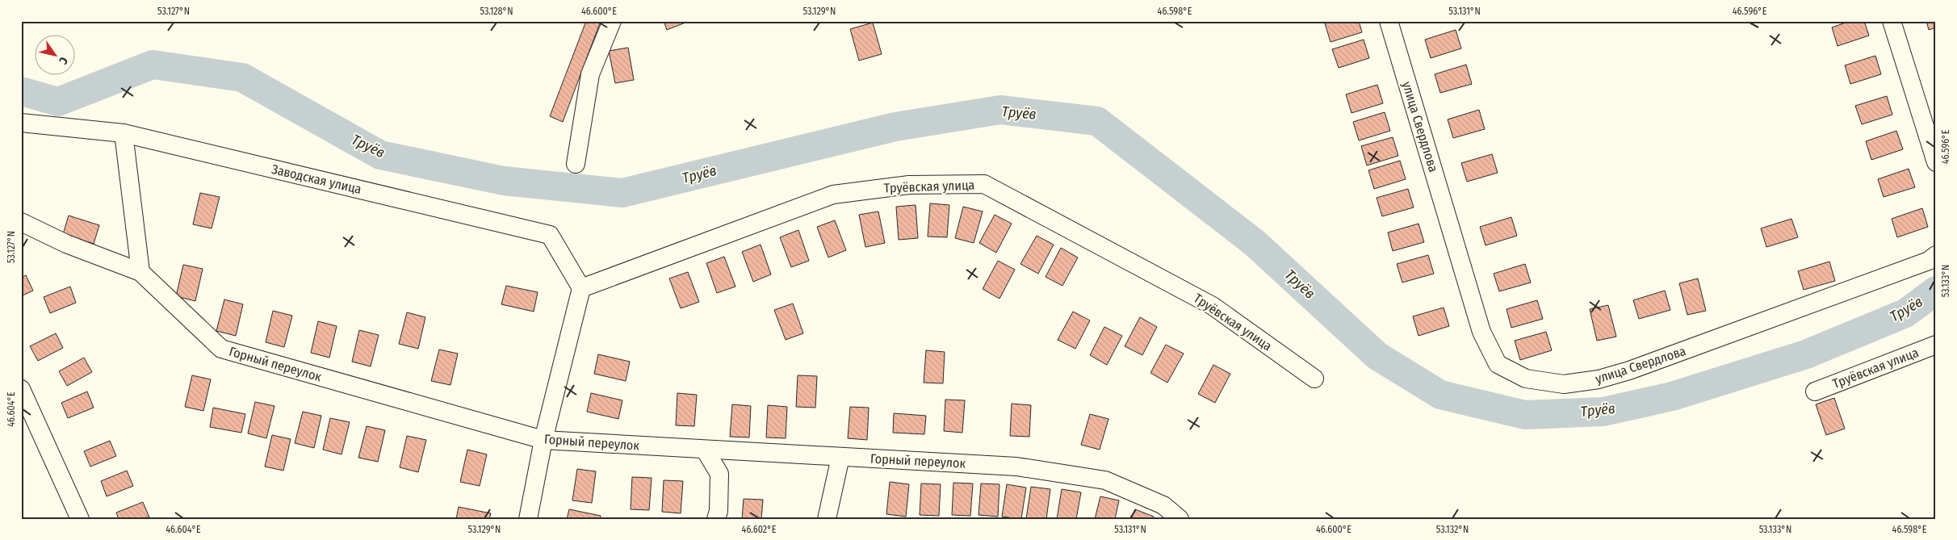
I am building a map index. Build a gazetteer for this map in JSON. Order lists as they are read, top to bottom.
{
  "streets": {
    "street": [
      "улица Свердлова",
      "Заводская улица",
      "Труёвская улица",
      "Горный переулок"
    ]
  },
  "crossings": [
    ["Заводская улица", "Труёвская улица"]
  ],
  "water": ["Труёв"],
  "north": "bottom right",
  "coordinates": [
    "53.127°N",
    "53.128°N",
    "46.600°E",
    "53.129°N",
    "46.598°E",
    "53.131°N",
    "46.596°E",
    "53.133°N",
    "46.604°E",
    "46.602°E",
    "53.132°N"
  ]
}
